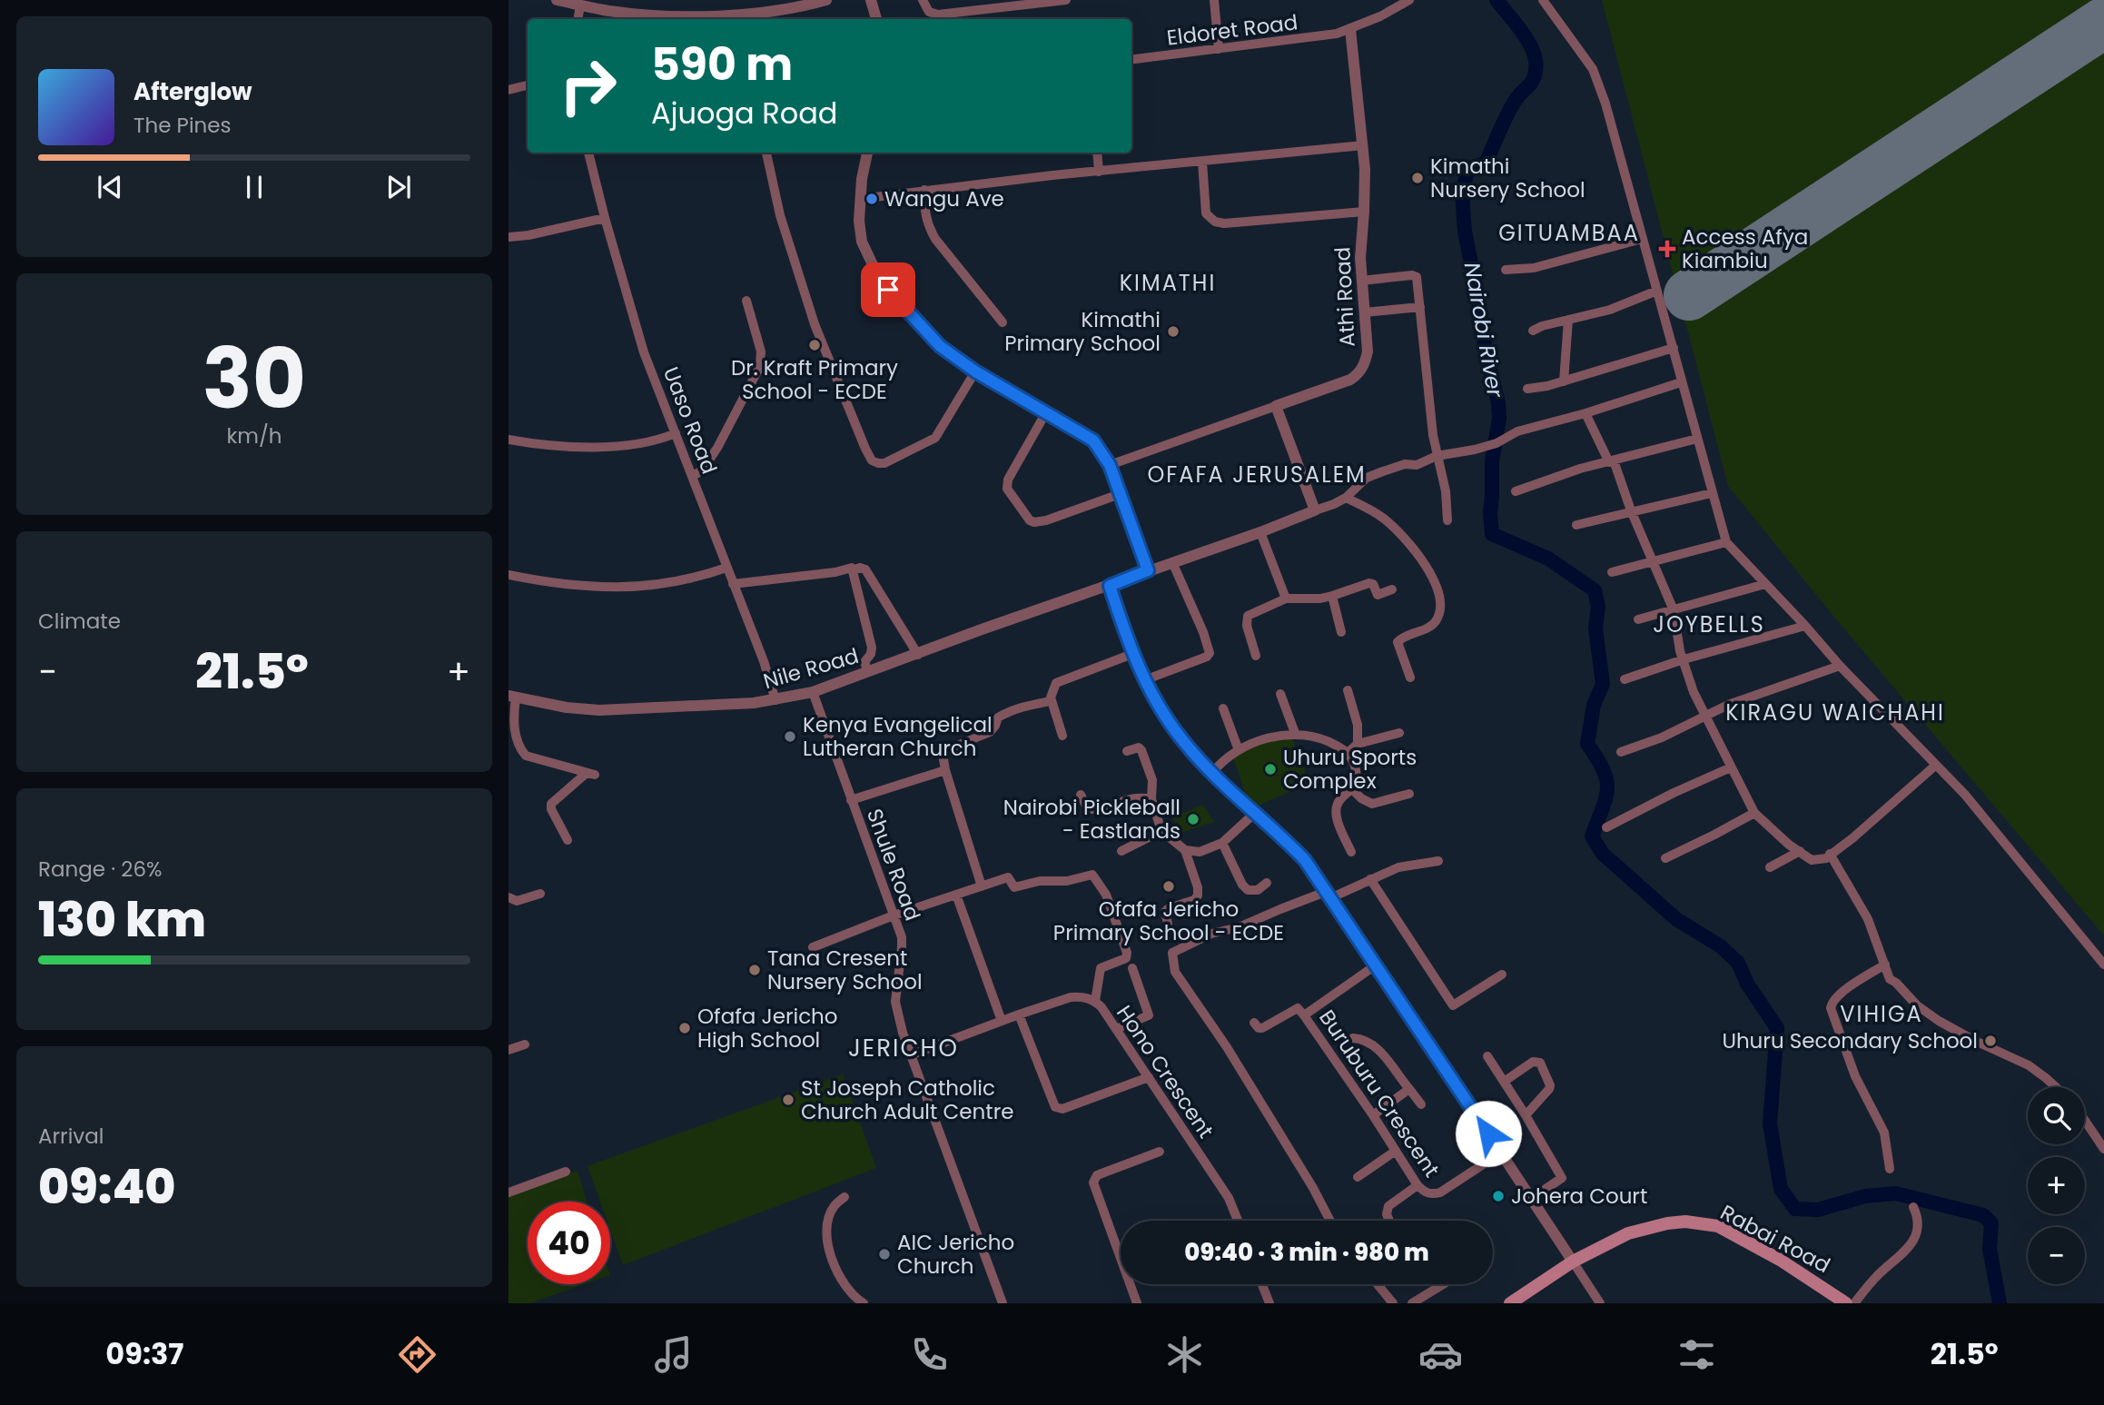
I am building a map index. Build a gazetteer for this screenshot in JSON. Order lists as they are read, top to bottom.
{
  "streets": {
    "main road": ["Rabai Road"],
    "street": [
      "Eldoret Road",
      "Athi Road",
      "Uaso Road",
      "Nile Road",
      "Shule Road",
      "Hono Crescent",
      "Buruburu Crescent"
    ]
  },
  "crossings": [
    ["Eldoret Road", "Athi Road"],
    ["Uaso Road", "Nile Road"],
    ["Nile Road", "Shule Road"],
    ["Shule Road", "Hono Crescent"]
  ],
  "districts": [
    "GITUAMBAA",
    "KIMATHI",
    "OFAFA JERUSALEM",
    "JOYBELLS",
    "KIRAGU WAICHAHI",
    "VIHIGA",
    "JERICHO"
  ],
  "water": ["Nairobi River"],
  "places": {
    "other": [
      "Kimathi Nursery School",
      "Wangu Ave",
      "Kimathi Primary School",
      "Dr. Kraft Primary School - ECDE",
      "Kenya Evangelical Lutheran Church",
      "Uhuru Sports Complex",
      "Nairobi Pickleball - Eastlands",
      "Ofafa Jericho Primary School - ECDE",
      "Tana Cresent Nursery School",
      "Ofafa Jericho High School",
      "Uhuru Secondary School",
      "St Joseph Catholic Church Adult Centre",
      "Johera Court",
      "AIC Jericho Church"
    ],
    "health": ["Access Afya Kiambiu"]
  },
  "page": {
    "turn": ["590 m", "Ajuoga Road"],
    "song": ["Afterglow", "The Pines"],
    "tile": [
      ["30", "km/h"],
      "Climate",
      ["Range · 26%", "130 km"],
      ["Arrival", "09:40"]
    ],
    "heat": ["−", "21.5°", "+"],
    "map_buttons": ["+", "−"],
    "limit": "40",
    "trip": "09:40 · 3 min · 980 m",
    "tabs": ["09:37", "21.5°"]
  }
}
